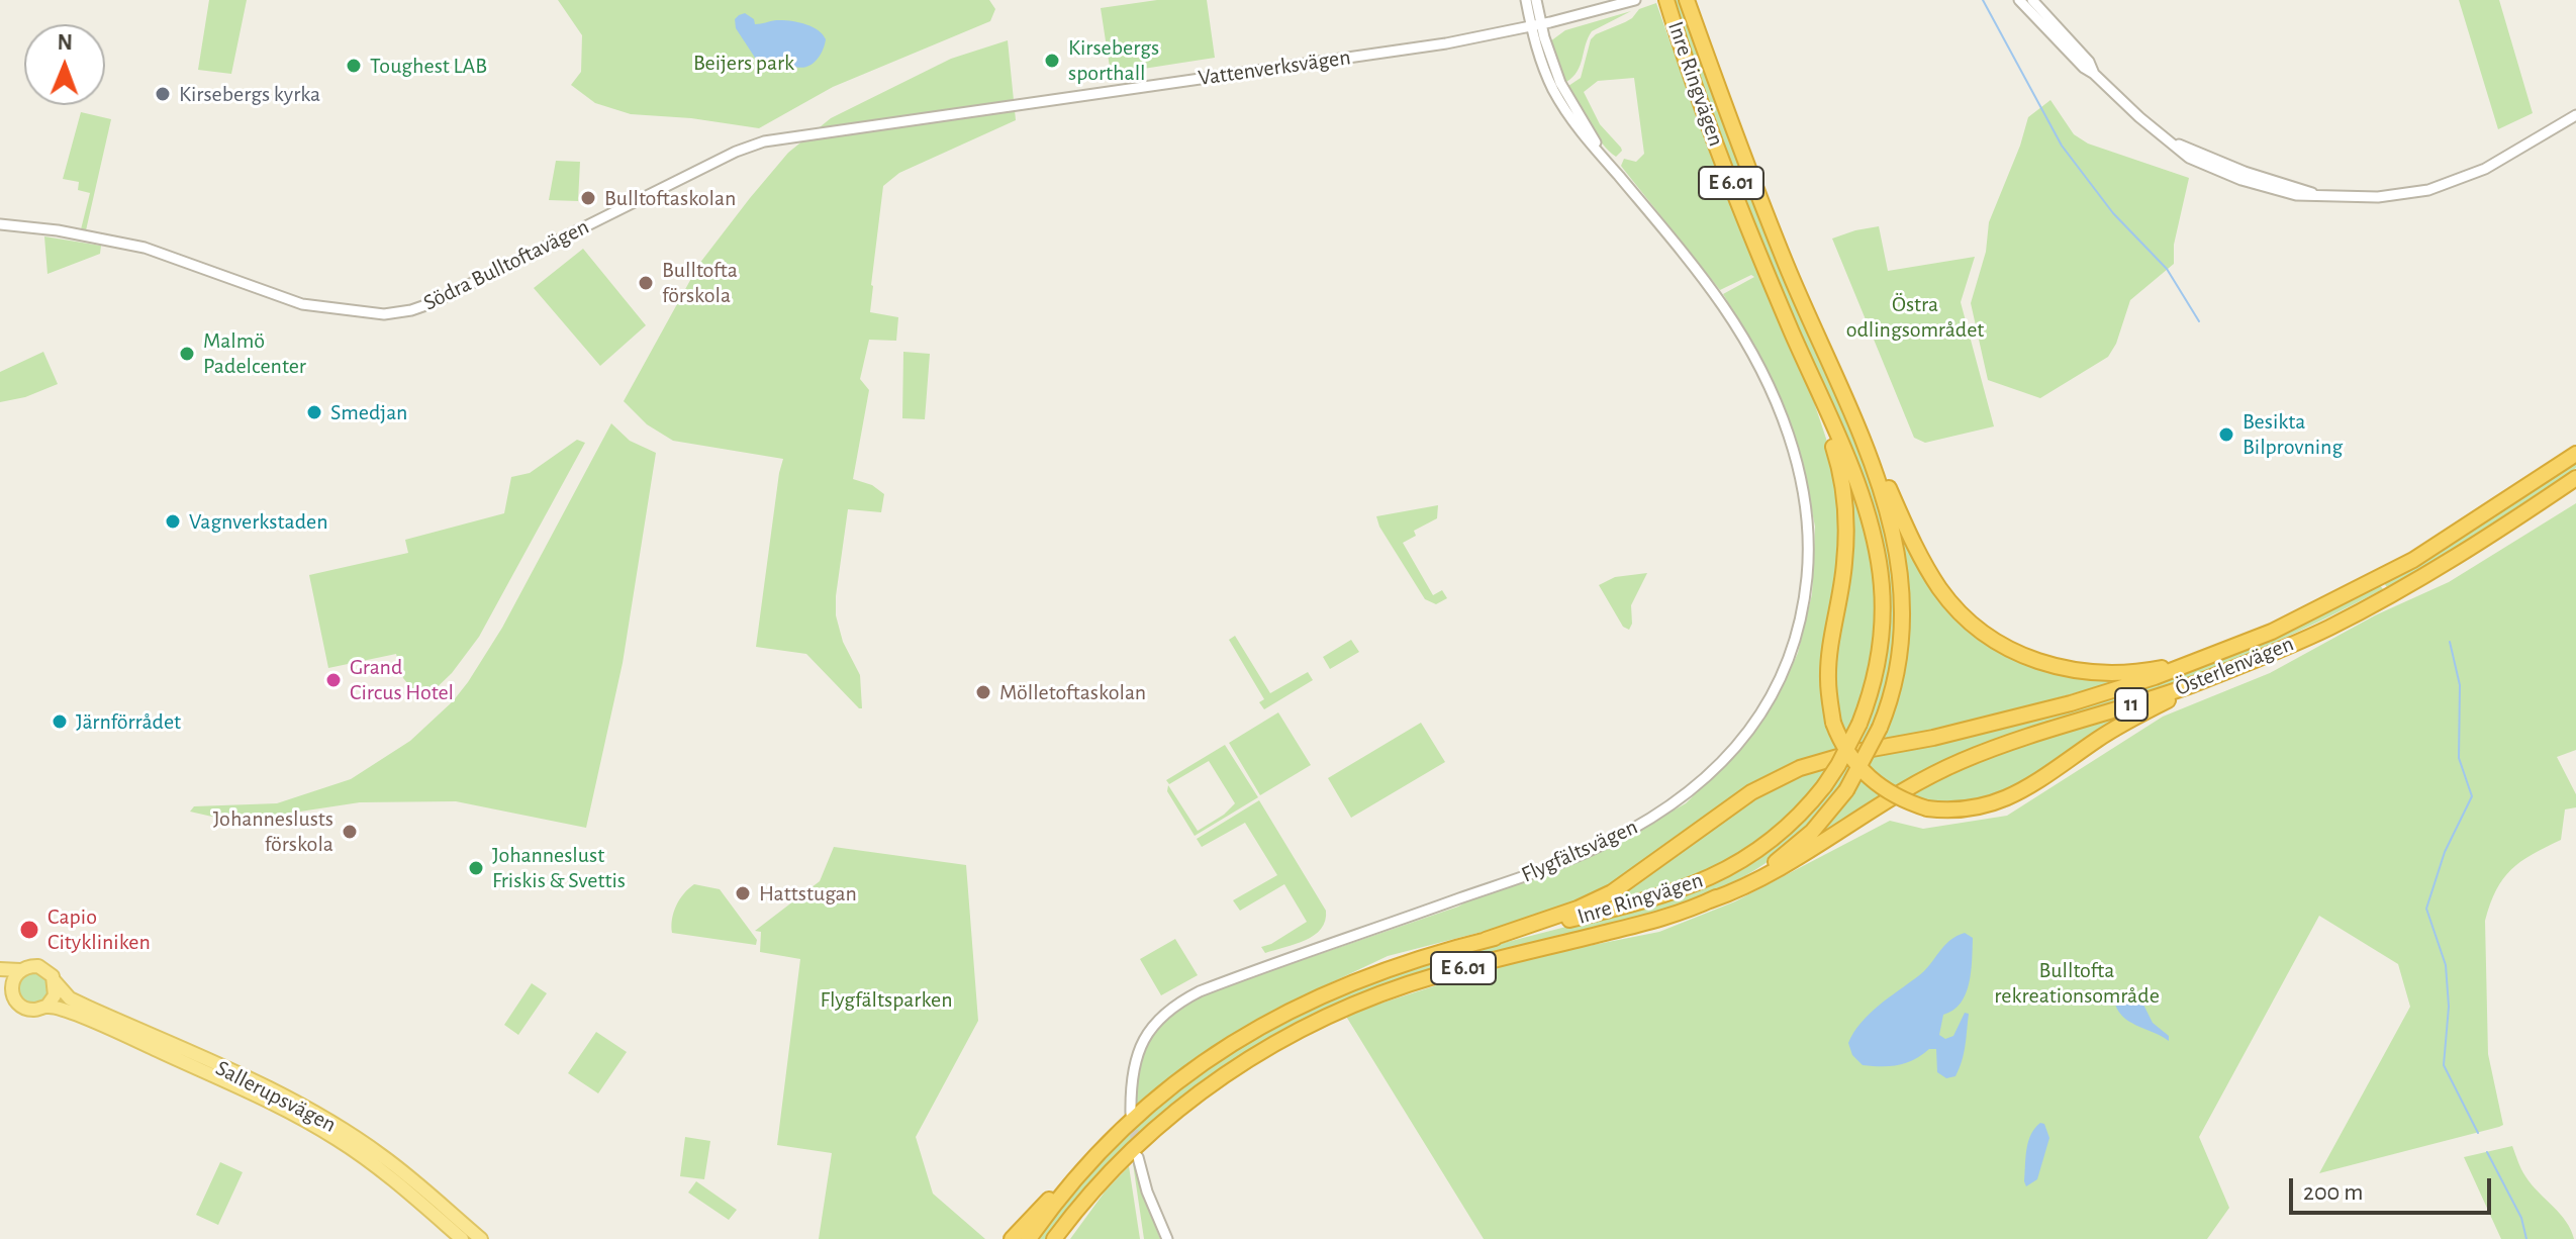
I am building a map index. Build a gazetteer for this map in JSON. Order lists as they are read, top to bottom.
{
  "streets": {
    "highway": [
      "Inre Ringvägen",
      "E 6.01",
      "Österlenvägen",
      "11"
    ],
    "main road": ["Sallerupsvägen"],
    "street": ["Vattenverksvägen", "Södra Bulltoftavägen", "Flygfältsvägen"]
  },
  "crossings": [
    ["Vattenverksvägen", "Södra Bulltoftavägen"],
    ["Vattenverksvägen", "Flygfältsvägen"],
    ["Inre Ringvägen", "Österlenvägen"]
  ],
  "parks": [
    "Beijers park",
    "Östra odlingsområdet",
    "Bulltofta rekreationsområde",
    "Flygfältsparken"
  ],
  "places": [
    "Kirsebergs sporthall",
    "Toughest LAB",
    "Kirsebergs kyrka",
    "Bulltoftaskolan",
    "Bulltofta förskola",
    "Malmö Padelcenter",
    "Smedjan",
    "Besikta Bilprovning",
    "Vagnverkstaden",
    "Grand Circus Hotel",
    "Mölletoftaskolan",
    "Järnförrådet",
    "Johanneslusts förskola",
    "Johanneslust Friskis & Svettis",
    "Hattstugan",
    "Capio Citykliniken"
  ],
  "scale_bar": "200 m",
  "north": "top"
}
